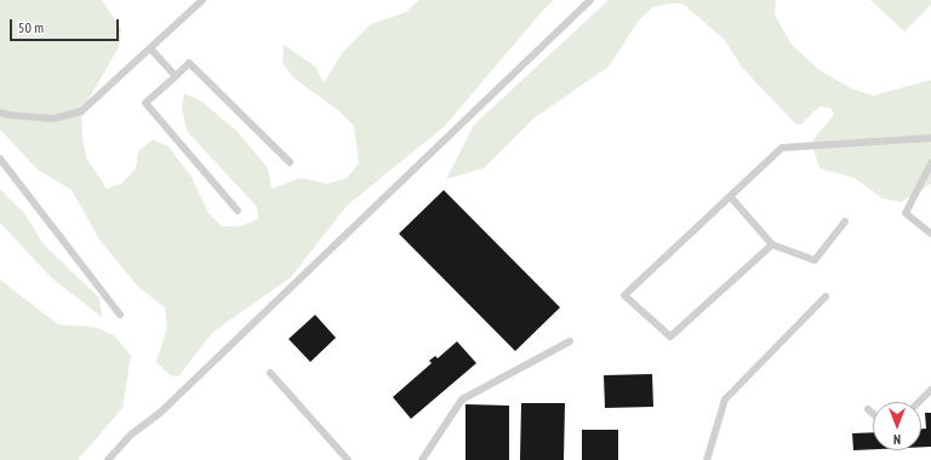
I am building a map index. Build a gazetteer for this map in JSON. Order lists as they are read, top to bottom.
{
  "scale_bar": "50 m",
  "north": "bottom"
}
